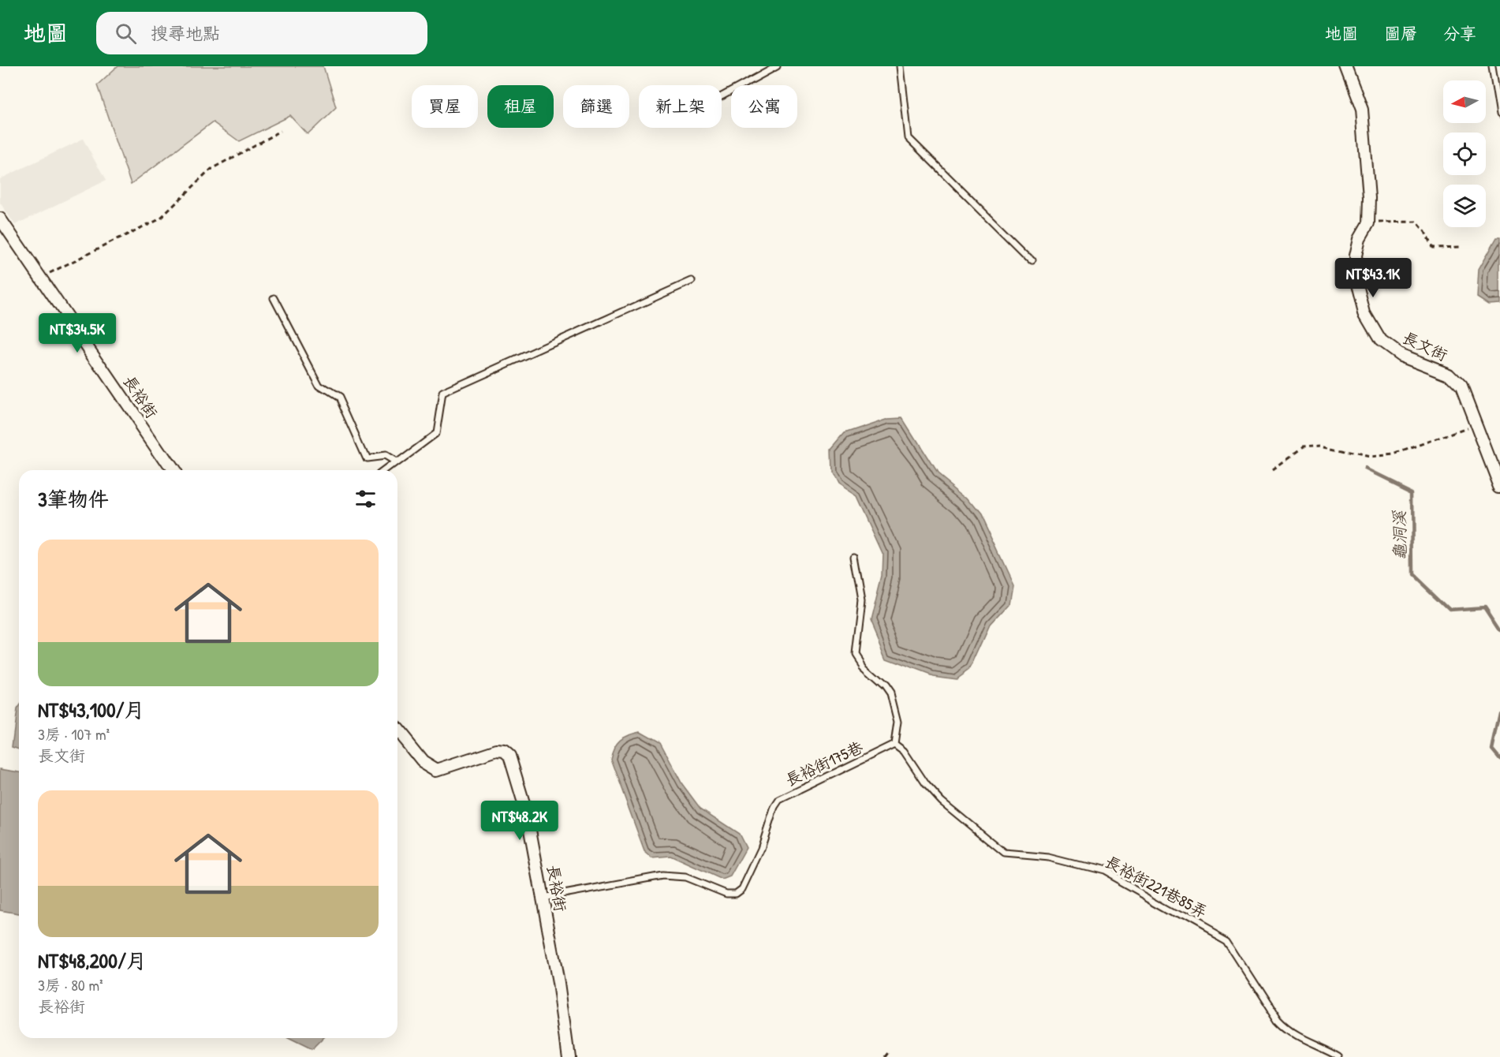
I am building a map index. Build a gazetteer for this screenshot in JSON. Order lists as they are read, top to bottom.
{
  "streets": {
    "street": ["長文街", "長裕街"],
    "lane": ["長裕街175巷", "長裕街221巷85弄"]
  },
  "crossings": [
    ["長裕街", "長裕街175巷"],
    ["長裕街175巷", "長裕街221巷85弄"]
  ],
  "water": ["龜洞溪"],
  "north": "left",
  "page": {
    "header": "地圖",
    "search": "搜尋地點",
    "nav": ["地圖", "圖層", "分享"],
    "chip": [
      "買屋",
      "租屋",
      "篩選",
      "新上架",
      "公寓"
    ],
    "price": ["NT$43.1K", "NT$34.5K", "NT$48.2K"],
    "heading": "3筆物件",
    "list": [
      {
        "name": "NT$43,100/月",
        "note": "3房 · 107 m² · 長文街"
      },
      {
        "name": "NT$48,200/月",
        "note": "3房 · 80 m² · 長裕街"
      }
    ]
  }
}
